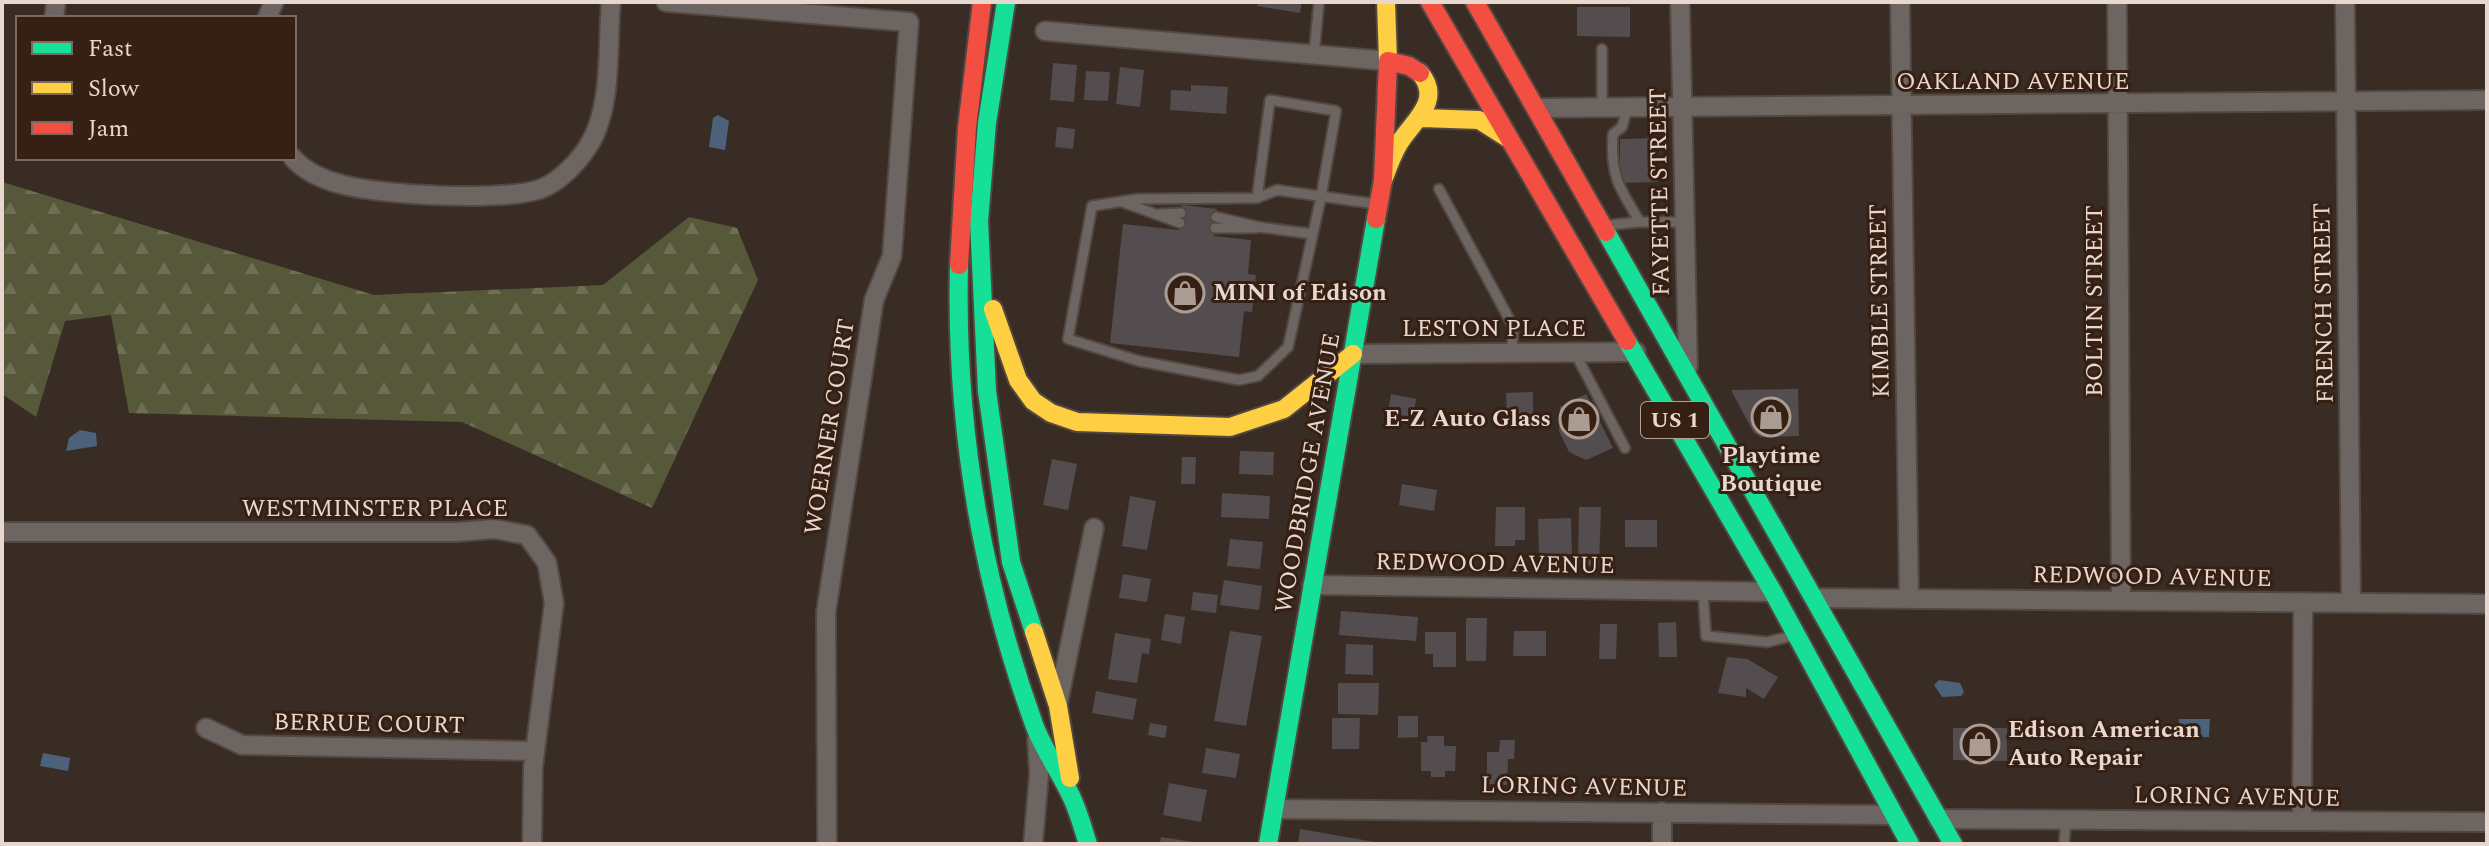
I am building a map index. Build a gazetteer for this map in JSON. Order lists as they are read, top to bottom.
{
  "streets": {
    "main road": ["US 1", "WOODBRIDGE AVENUE"],
    "street": [
      "OAKLAND AVENUE",
      "FAYETTE STREET",
      "KIMBLE STREET",
      "BOLTIN STREET",
      "FRENCH STREET",
      "LESTON PLACE",
      "WOERNER COURT",
      "WESTMINSTER PLACE",
      "REDWOOD AVENUE",
      "BERRUE COURT",
      "LORING AVENUE"
    ]
  },
  "crossings": [
    ["OAKLAND AVENUE", "FAYETTE STREET"],
    ["OAKLAND AVENUE", "KIMBLE STREET"],
    ["OAKLAND AVENUE", "BOLTIN STREET"],
    ["OAKLAND AVENUE", "FRENCH STREET"],
    ["OAKLAND AVENUE", "US 1"],
    ["FAYETTE STREET", "US 1"],
    ["KIMBLE STREET", "REDWOOD AVENUE"],
    ["BOLTIN STREET", "REDWOOD AVENUE"],
    ["FRENCH STREET", "REDWOOD AVENUE"],
    ["LESTON PLACE", "US 1"],
    ["LESTON PLACE", "WOODBRIDGE AVENUE"],
    ["US 1", "REDWOOD AVENUE"],
    ["US 1", "LORING AVENUE"],
    ["WOODBRIDGE AVENUE", "REDWOOD AVENUE"],
    ["WOODBRIDGE AVENUE", "LORING AVENUE"],
    ["WESTMINSTER PLACE", "BERRUE COURT"]
  ],
  "places": {
    "shop": [
      "MINI of Edison",
      "Playtime Boutique",
      "E-Z Auto Glass",
      "Edison American Auto Repair"
    ]
  },
  "legend": ["Fast", "Slow", "Jam"]
}
